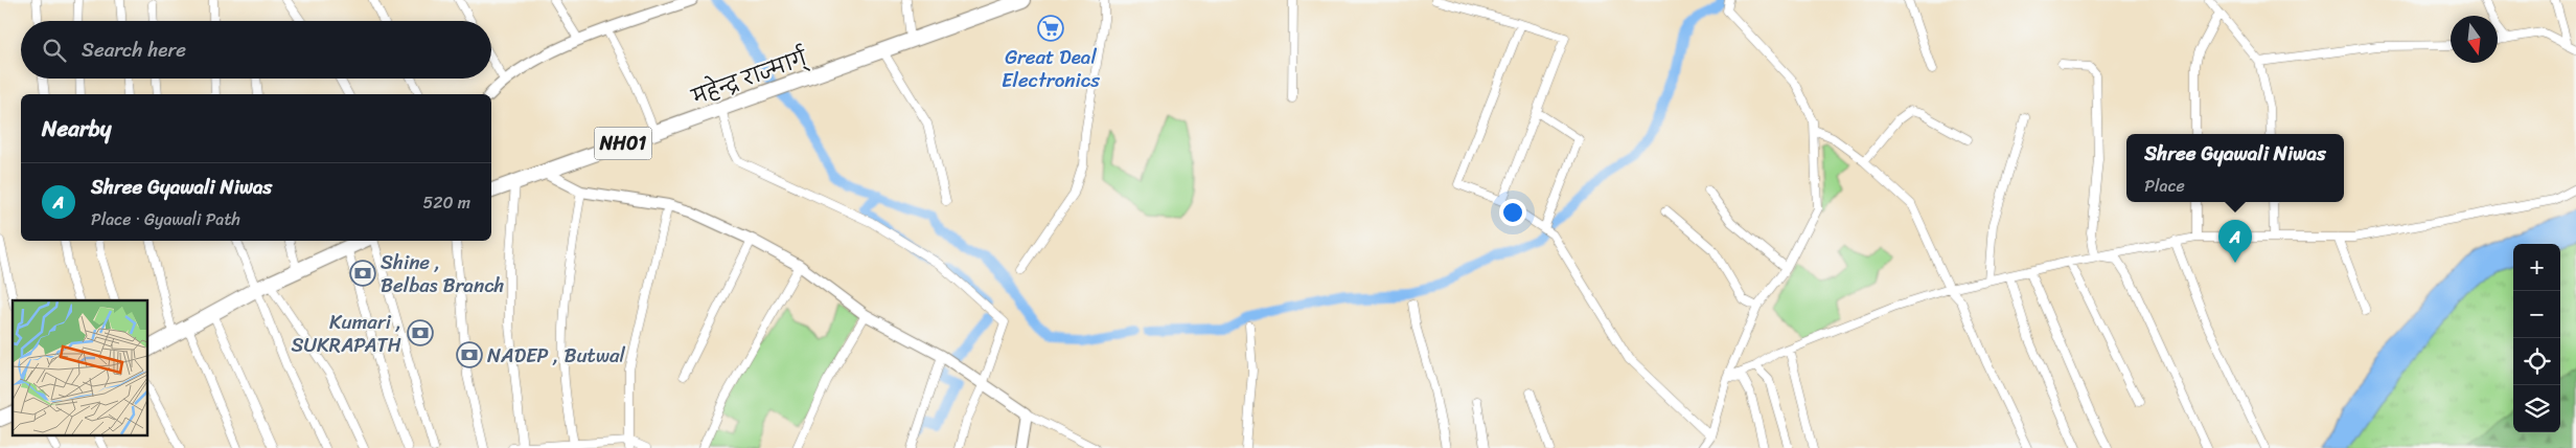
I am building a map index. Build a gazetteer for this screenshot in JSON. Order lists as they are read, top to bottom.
{
  "streets": {
    "highway": ["महेन्द्र राज्मार्ग्", "NH01"]
  },
  "places": {
    "supermarket": ["Great Deal Electronics"],
    "bank": ["Shine , Belbas Branch", "Kumari , SUKRAPATH", "NADEP , Butwal"]
  },
  "north": "bottom",
  "page": {
    "search": "Search here",
    "heading": "Nearby",
    "popup": ["Shree Gyawali Niwas", "Place"],
    "list": [
      {
        "mark": "A",
        "name": "Shree Gyawali Niwas",
        "note": "Place · Gyawali Path",
        "value": "520 m"
      }
    ],
    "pins": "A",
    "map_buttons": ["+", "−"]
  }
}
